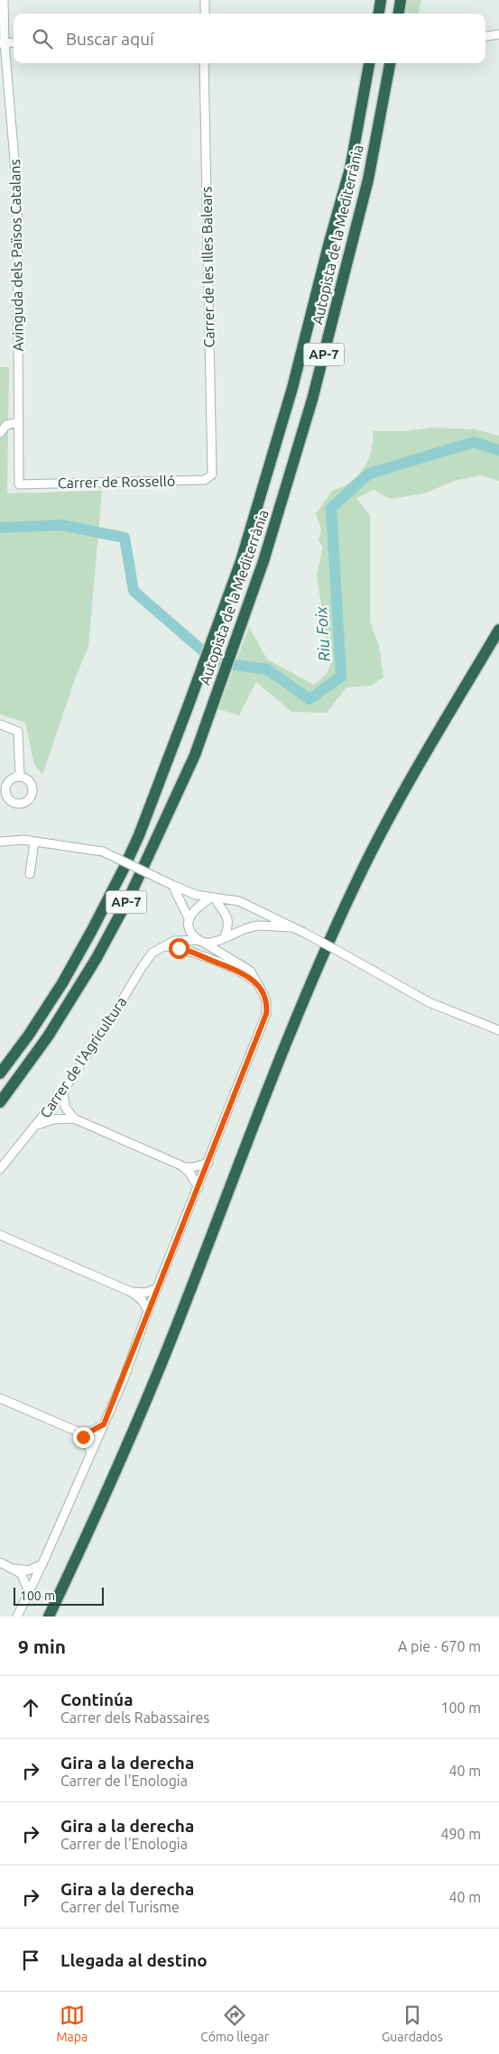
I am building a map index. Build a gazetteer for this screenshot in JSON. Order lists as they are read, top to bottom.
{
  "streets": {
    "highway": ["Autopista de la Mediterrània", "AP-7"],
    "street": [
      "Avinguda dels Països Catalans",
      "Carrer de les Illes Balears",
      "Carrer de Rosselló",
      "Carrer de l'Agricultura"
    ]
  },
  "crossings": [
    ["Avinguda dels Països Catalans", "Carrer de Rosselló"],
    ["Carrer de les Illes Balears", "Carrer de Rosselló"]
  ],
  "water": ["Riu Foix"],
  "scale_bar": "100 m",
  "page": {
    "search": "Buscar aquí",
    "scale": "100 m",
    "heading": ["9 min", "A pie · 670 m"],
    "list": [
      ["Continúa", "Carrer dels Rabassaires", "100 m"],
      ["Gira a la derecha", "Carrer de l'Enologia", "40 m"],
      ["Gira a la derecha", "Carrer de l'Enologia", "490 m"],
      ["Gira a la derecha", "Carrer del Turisme", "40 m"],
      "Llegada al destino"
    ],
    "nav": ["Mapa", "Cómo llegar", "Guardados"]
  }
}
